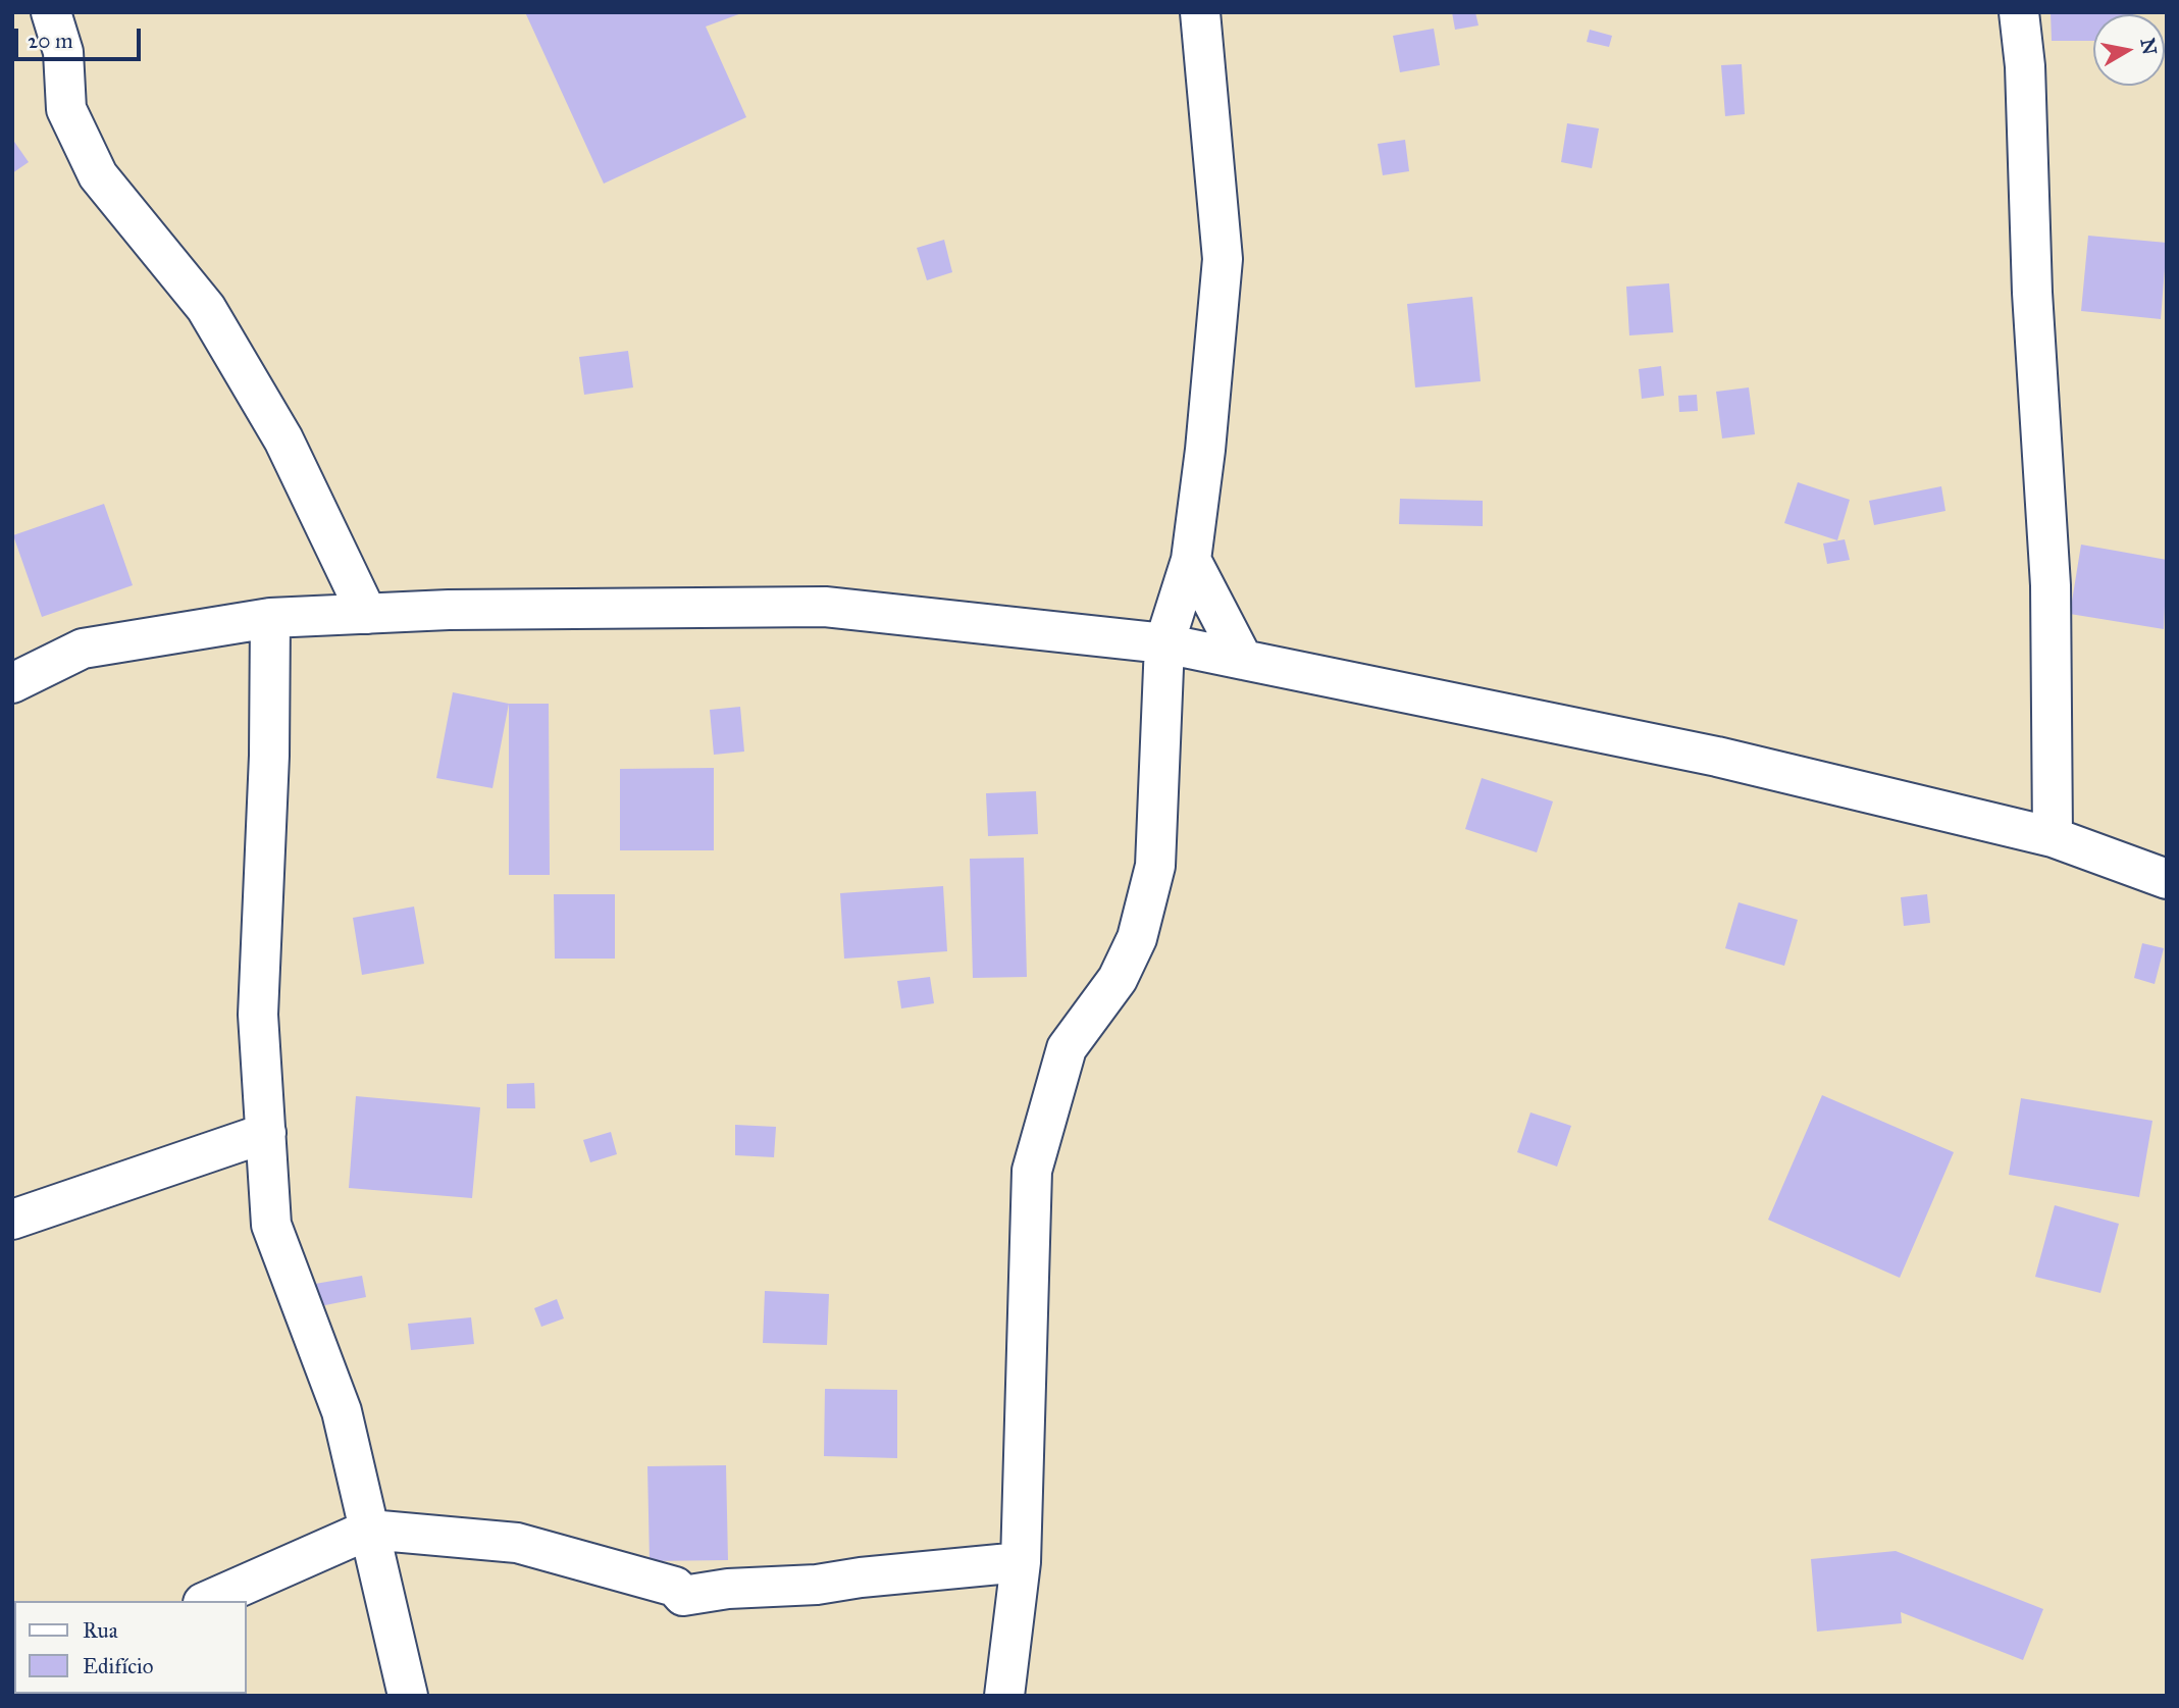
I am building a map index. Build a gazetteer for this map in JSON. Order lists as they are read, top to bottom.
{
  "legend": ["Rua", "Edifício"],
  "scale_bar": "20 m",
  "north": "right"
}
